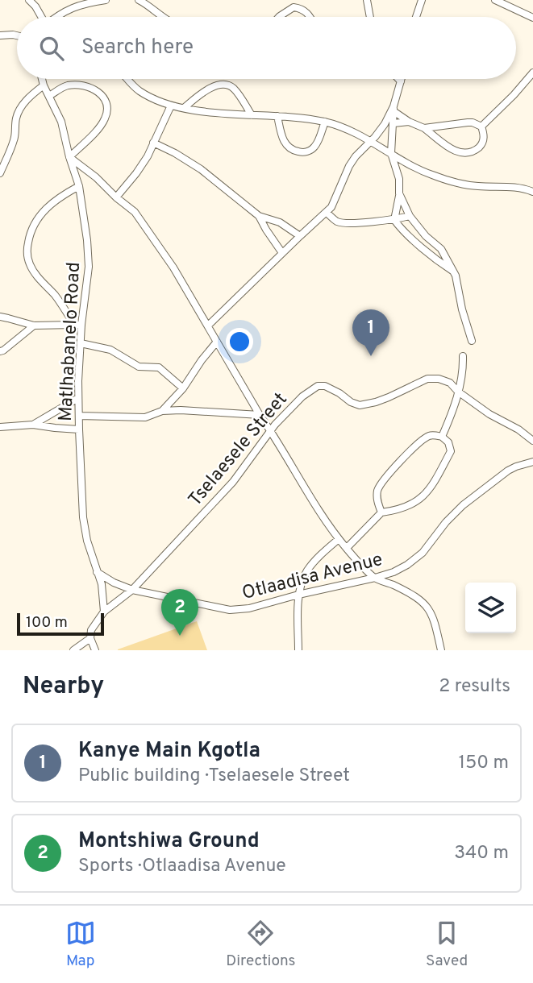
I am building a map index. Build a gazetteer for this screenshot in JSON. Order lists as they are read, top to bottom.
{
  "streets": {
    "street": ["Matlhabanelo Road", "Tselaesele Street", "Otlaadisa Avenue"]
  },
  "crossings": [
    ["Matlhabanelo Road", "Tselaesele Street"],
    ["Matlhabanelo Road", "Otlaadisa Avenue"],
    ["Tselaesele Street", "Otlaadisa Avenue"]
  ],
  "scale_bar": "100 m",
  "page": {
    "search": "Search here",
    "pins": ["1", "2"],
    "scale": "100 m",
    "heading": ["Nearby", "2 results"],
    "list": [
      {
        "mark": "1",
        "name": "Kanye Main Kgotla",
        "note": "Public building · Tselaesele Street",
        "value": "150 m"
      },
      {
        "mark": "2",
        "name": "Montshiwa Ground",
        "note": "Sports · Otlaadisa Avenue",
        "value": "340 m"
      }
    ],
    "nav": ["Map", "Directions", "Saved"]
  }
}
